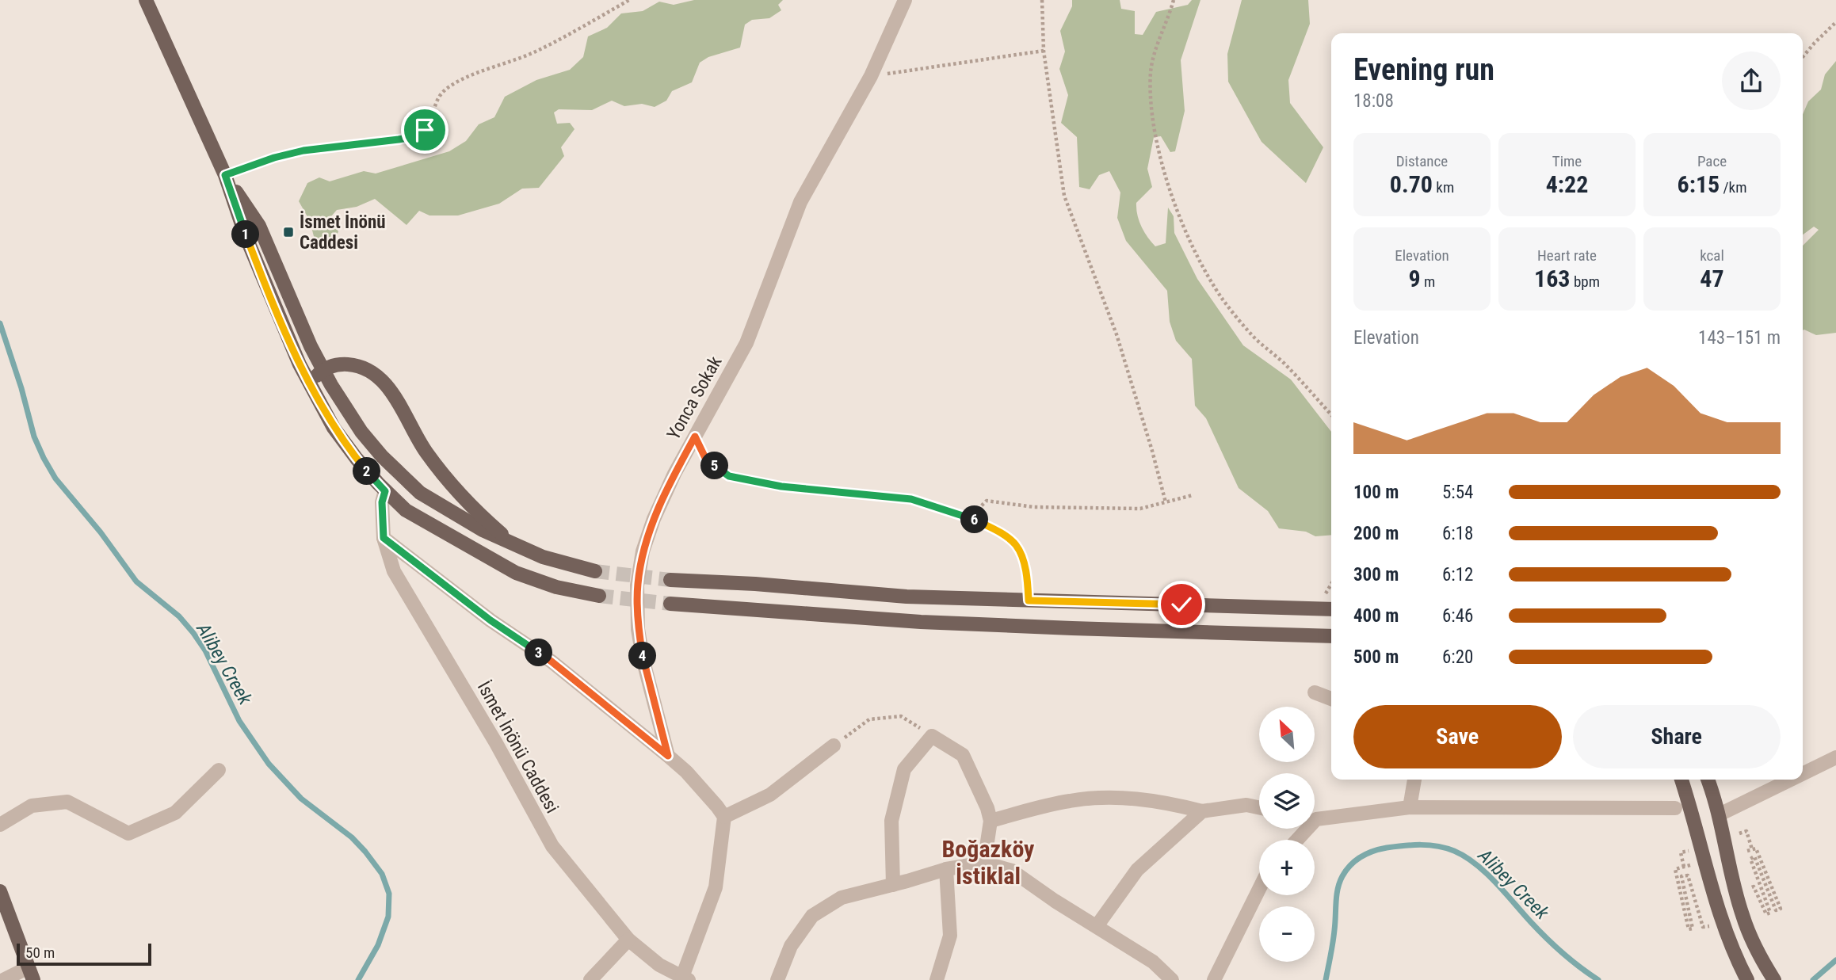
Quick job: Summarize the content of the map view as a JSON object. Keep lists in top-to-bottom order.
{
  "streets": {
    "street": ["Yonca Sokak", "İsmet İnönü Caddesi"]
  },
  "districts": ["Boğazköy İstiklal"],
  "water": ["Alibey Creek"],
  "places": {
    "transit": ["İsmet İnönü Caddesi"]
  },
  "scale_bar": "50 m",
  "north": "top left",
  "page": {
    "heading": ["Evening run", "18:08"],
    "stats": [
      ["Distance", "0.70 km"],
      ["Time", "4:22"],
      ["Pace", "6:15 /km"],
      ["Elevation", "9 m"],
      ["Heart rate", "163 bpm"],
      ["kcal", "47"]
    ],
    "pins": [
      "1",
      "5",
      "2",
      "6",
      "3",
      "4"
    ],
    "chart": ["Elevation", "143–151 m"],
    "list": [
      {
        "name": "100 m",
        "note": "5:54"
      },
      {
        "name": "200 m",
        "note": "6:18"
      },
      {
        "name": "300 m",
        "note": "6:12"
      },
      {
        "name": "400 m",
        "note": "6:46"
      },
      {
        "name": "500 m",
        "note": "6:20"
      }
    ],
    "buttons": ["Save", "Share"],
    "map_buttons": ["+", "−"],
    "scale": "50 m"
  }
}
